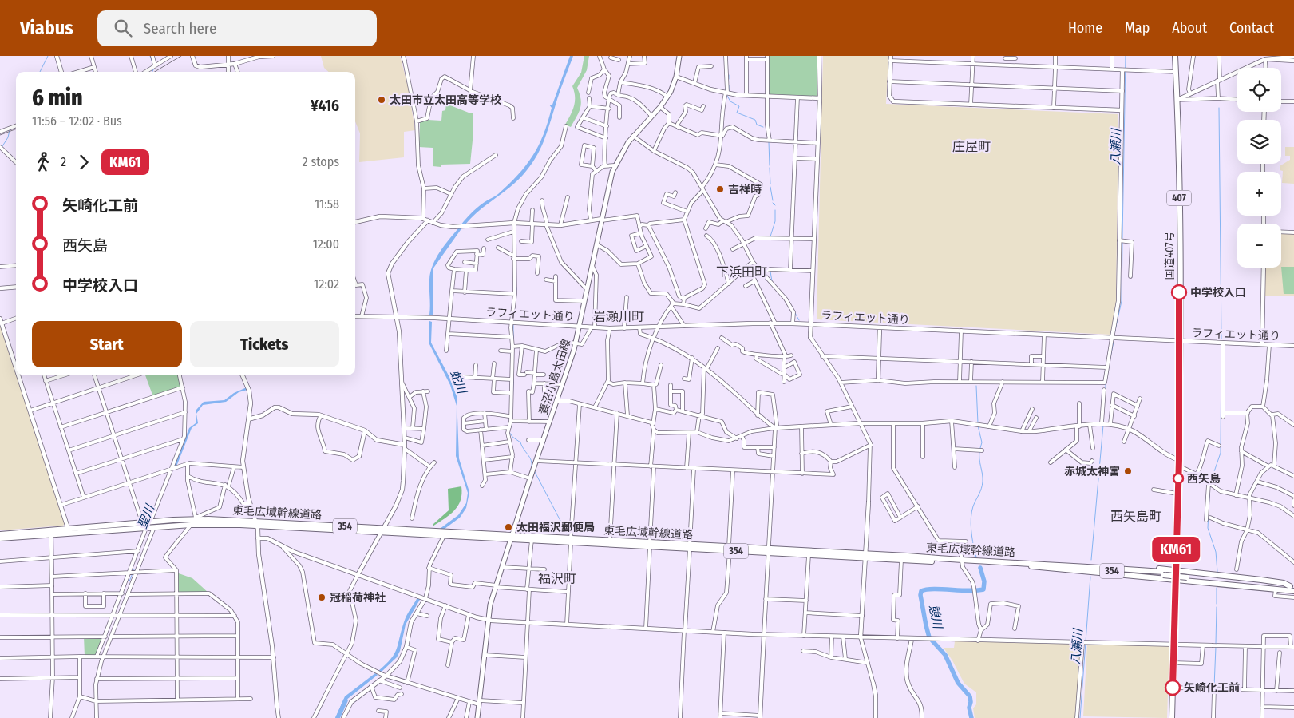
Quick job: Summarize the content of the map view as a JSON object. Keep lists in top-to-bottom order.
{
  "streets": {
    "highway": [
      "407",
      "国道407号",
      "東毛広域幹線道路",
      "354"
    ],
    "main road": ["妻沼小島太田線"],
    "street": ["ラフィエット通り"]
  },
  "crossings": [
    ["国道407号", "ラフィエット通り"],
    ["国道407号", "354"],
    ["ラフィエット通り", "妻沼小島太田線"],
    ["妻沼小島太田線", "東毛広域幹線道路"],
    ["東毛広域幹線道路", "354"]
  ],
  "districts": [
    "庄屋町",
    "下浜田町",
    "岩瀬川町",
    "西矢島町",
    "福沢町"
  ],
  "water": [
    "八瀬川",
    "蛇川",
    "聖川",
    "憩川"
  ],
  "places": [
    "太田市立太田高等学校",
    "吉祥時",
    "中学校入口",
    "赤城太神宮",
    "西矢島",
    "太田福沢郵便局",
    "冠稲荷神社",
    "矢崎化工前"
  ],
  "lines": ["bus line KM61"],
  "page": {
    "header": "Viabus",
    "search": "Search here",
    "nav": [
      "Home",
      "Map",
      "About",
      "Contact"
    ],
    "on_map": "KM61",
    "map_buttons": ["+", "−"],
    "heading": ["6 min", "11:56 – 12:02 · Bus", "¥416"],
    "legs": ["2", "KM61", "2 stops"],
    "list": [
      {
        "name": "矢崎化工前",
        "value": "11:58"
      },
      {
        "name": "西矢島",
        "value": "12:00"
      },
      {
        "name": "中学校入口",
        "value": "12:02"
      }
    ],
    "buttons": ["Start", "Tickets"]
  }
}
